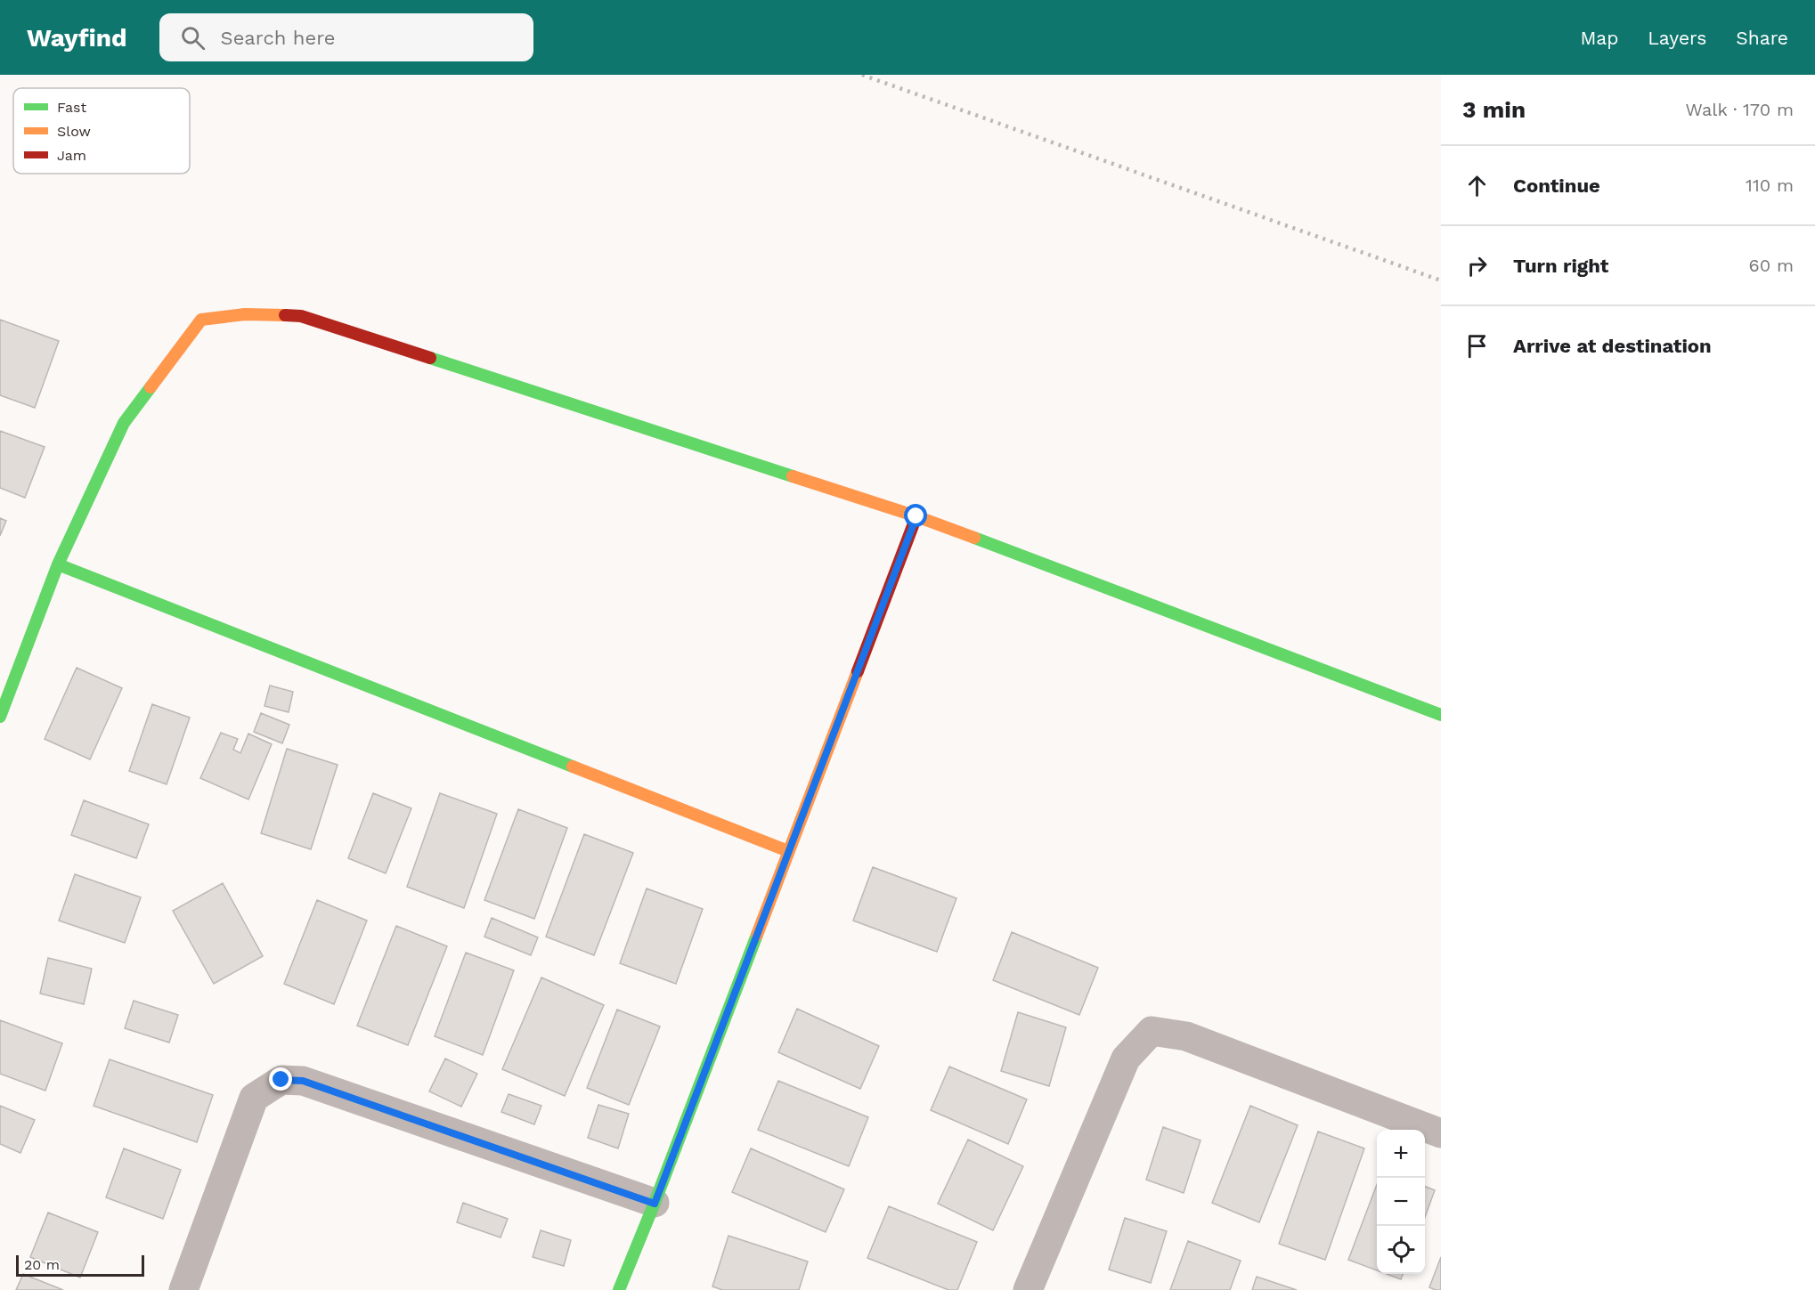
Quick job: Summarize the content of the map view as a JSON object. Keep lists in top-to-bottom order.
{
  "legend": ["Fast", "Slow", "Jam"],
  "scale_bar": "20 m",
  "page": {
    "header": "Wayfind",
    "search": "Search here",
    "nav": ["Map", "Layers", "Share"],
    "heading": ["3 min", "Walk · 170 m"],
    "list": [
      ["Continue", "110 m"],
      ["Turn right", "60 m"],
      "Arrive at destination"
    ],
    "map_buttons": ["+", "−"],
    "scale": "20 m"
  }
}
